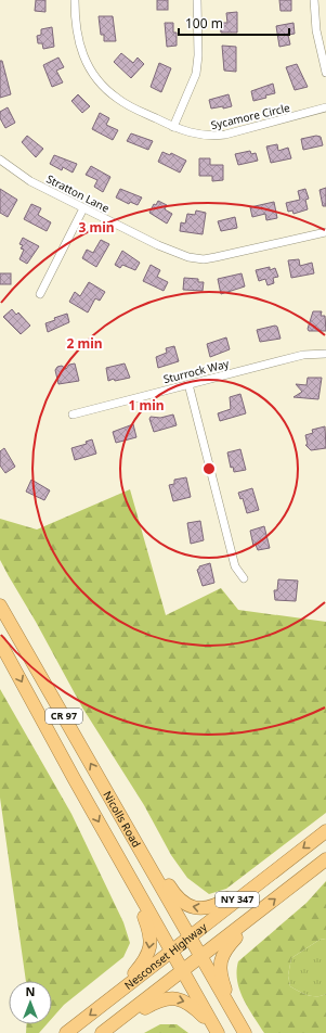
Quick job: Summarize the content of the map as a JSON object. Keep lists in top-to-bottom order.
{
  "streets": {
    "highway": [
      "CR 97",
      "Nicolls Road",
      "NY 347",
      "Nesconset Highway"
    ],
    "street": ["Sycamore Circle", "Stratton Lane", "Sturrock Way"]
  },
  "crossings": [
    ["Nicolls Road", "Nesconset Highway"]
  ],
  "scale_bar": "100 m",
  "north": "top",
  "rings": ["3 min", "2 min", "1 min"]
}
